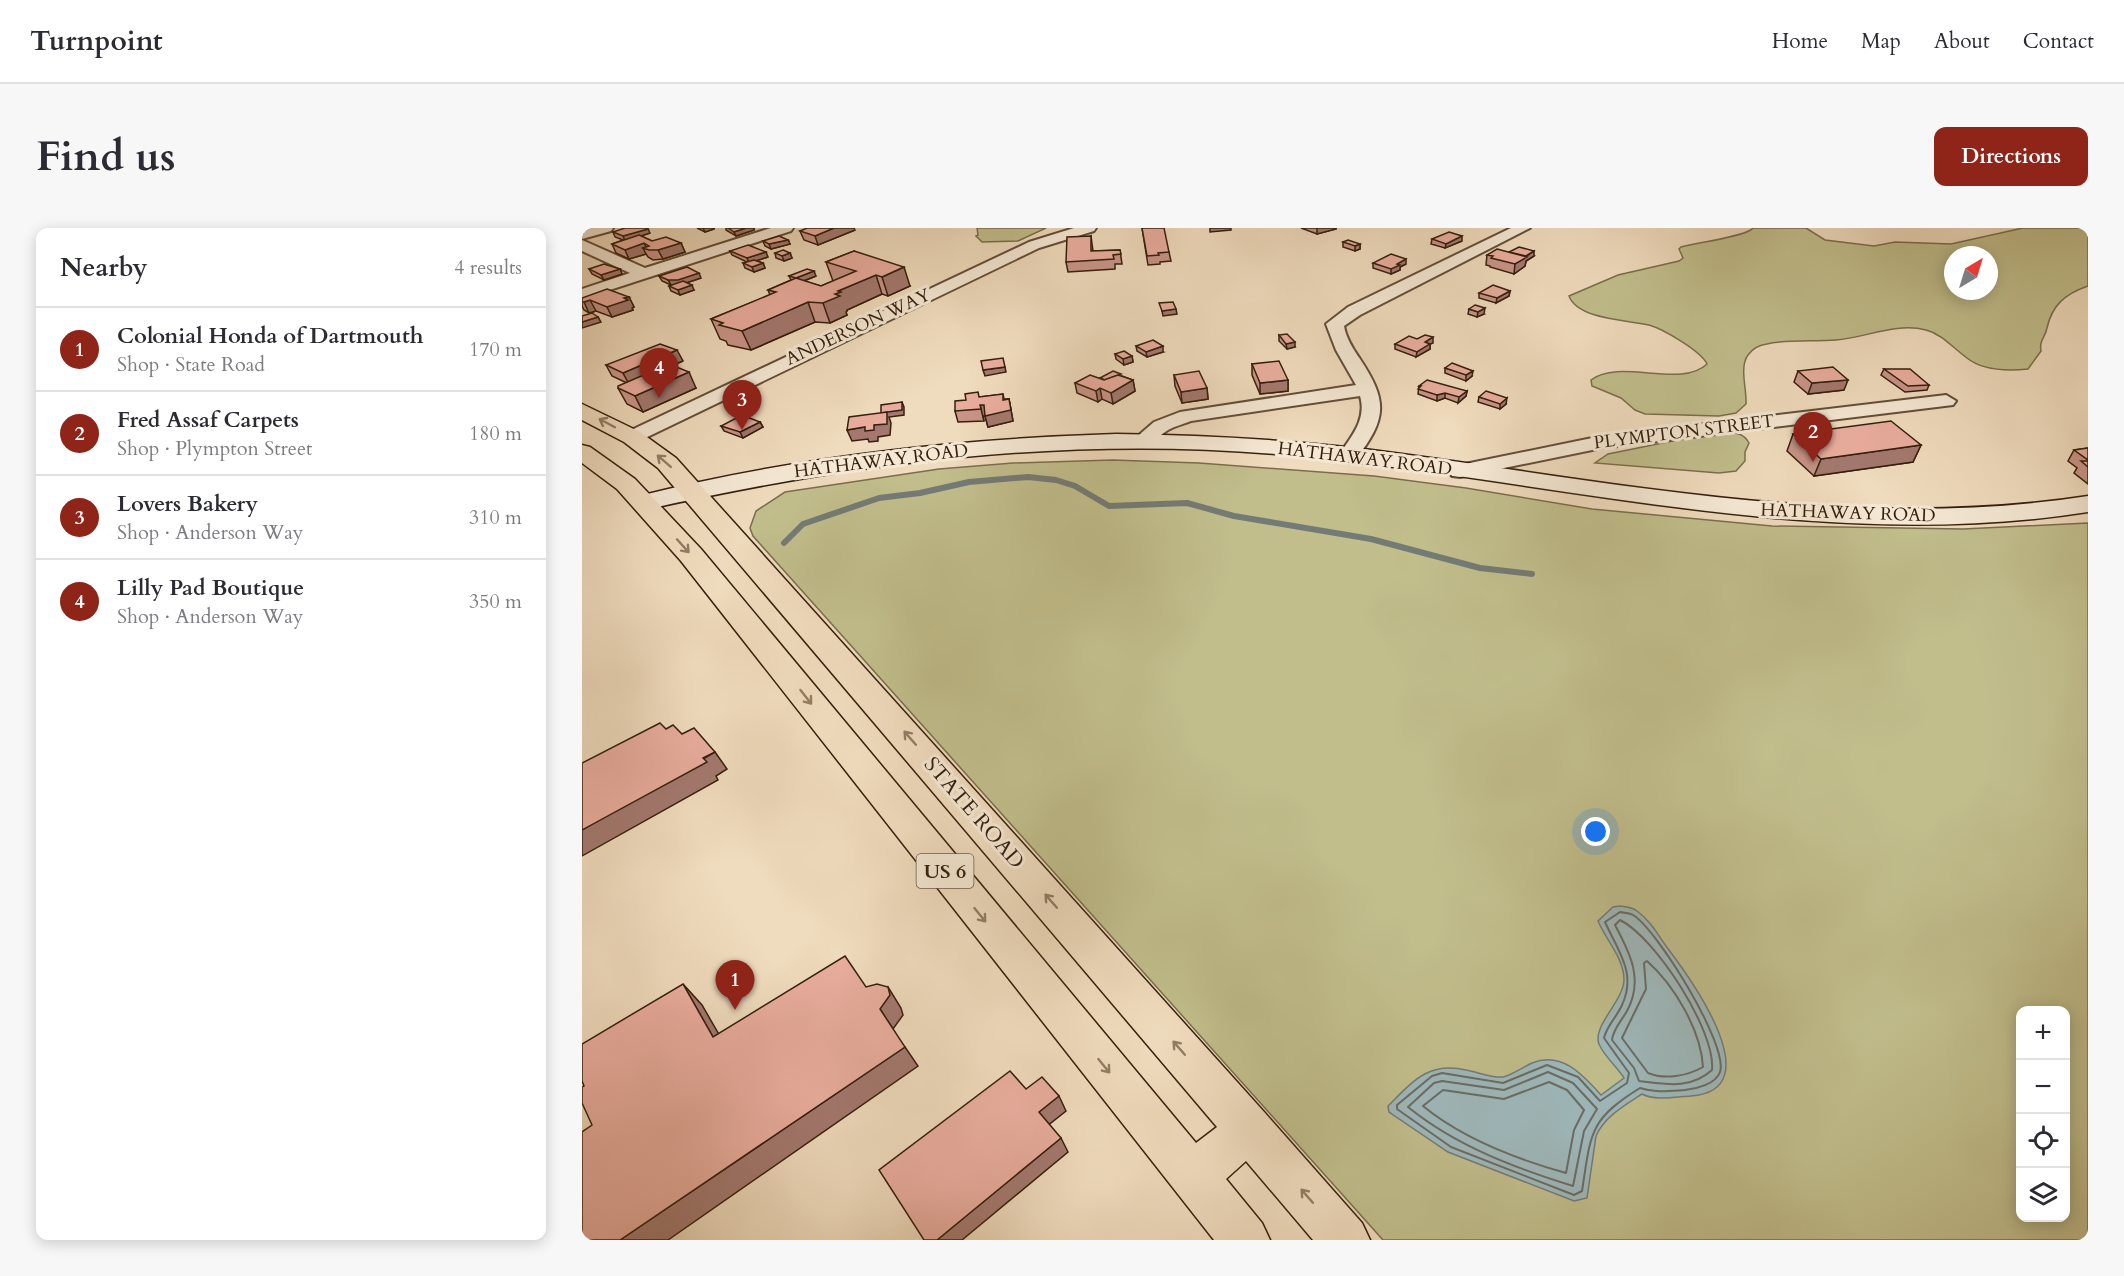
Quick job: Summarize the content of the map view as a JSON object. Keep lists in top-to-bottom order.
{
  "streets": {
    "main road": ["HATHAWAY ROAD", "STATE ROAD", "US 6"],
    "street": ["ANDERSON WAY", "PLYMPTON STREET"]
  },
  "crossings": [
    ["ANDERSON WAY", "STATE ROAD"],
    ["PLYMPTON STREET", "HATHAWAY ROAD"],
    ["HATHAWAY ROAD", "STATE ROAD"],
    ["HATHAWAY ROAD", "US 6"]
  ],
  "north": "top right",
  "page": {
    "header": "Turnpoint",
    "nav": [
      "Home",
      "Map",
      "About",
      "Contact"
    ],
    "buttons": "Directions",
    "title": "Find us",
    "heading": ["Nearby", "4 results"],
    "list": [
      {
        "mark": "1",
        "name": "Colonial Honda of Dartmouth",
        "note": "Shop · State Road",
        "value": "170 m"
      },
      {
        "mark": "2",
        "name": "Fred Assaf Carpets",
        "note": "Shop · Plympton Street",
        "value": "180 m"
      },
      {
        "mark": "3",
        "name": "Lovers Bakery",
        "note": "Shop · Anderson Way",
        "value": "310 m"
      },
      {
        "mark": "4",
        "name": "Lilly Pad Boutique",
        "note": "Shop · Anderson Way",
        "value": "350 m"
      }
    ],
    "pins": [
      "4",
      "3",
      "2",
      "1"
    ],
    "map_buttons": ["+", "−"]
  }
}
